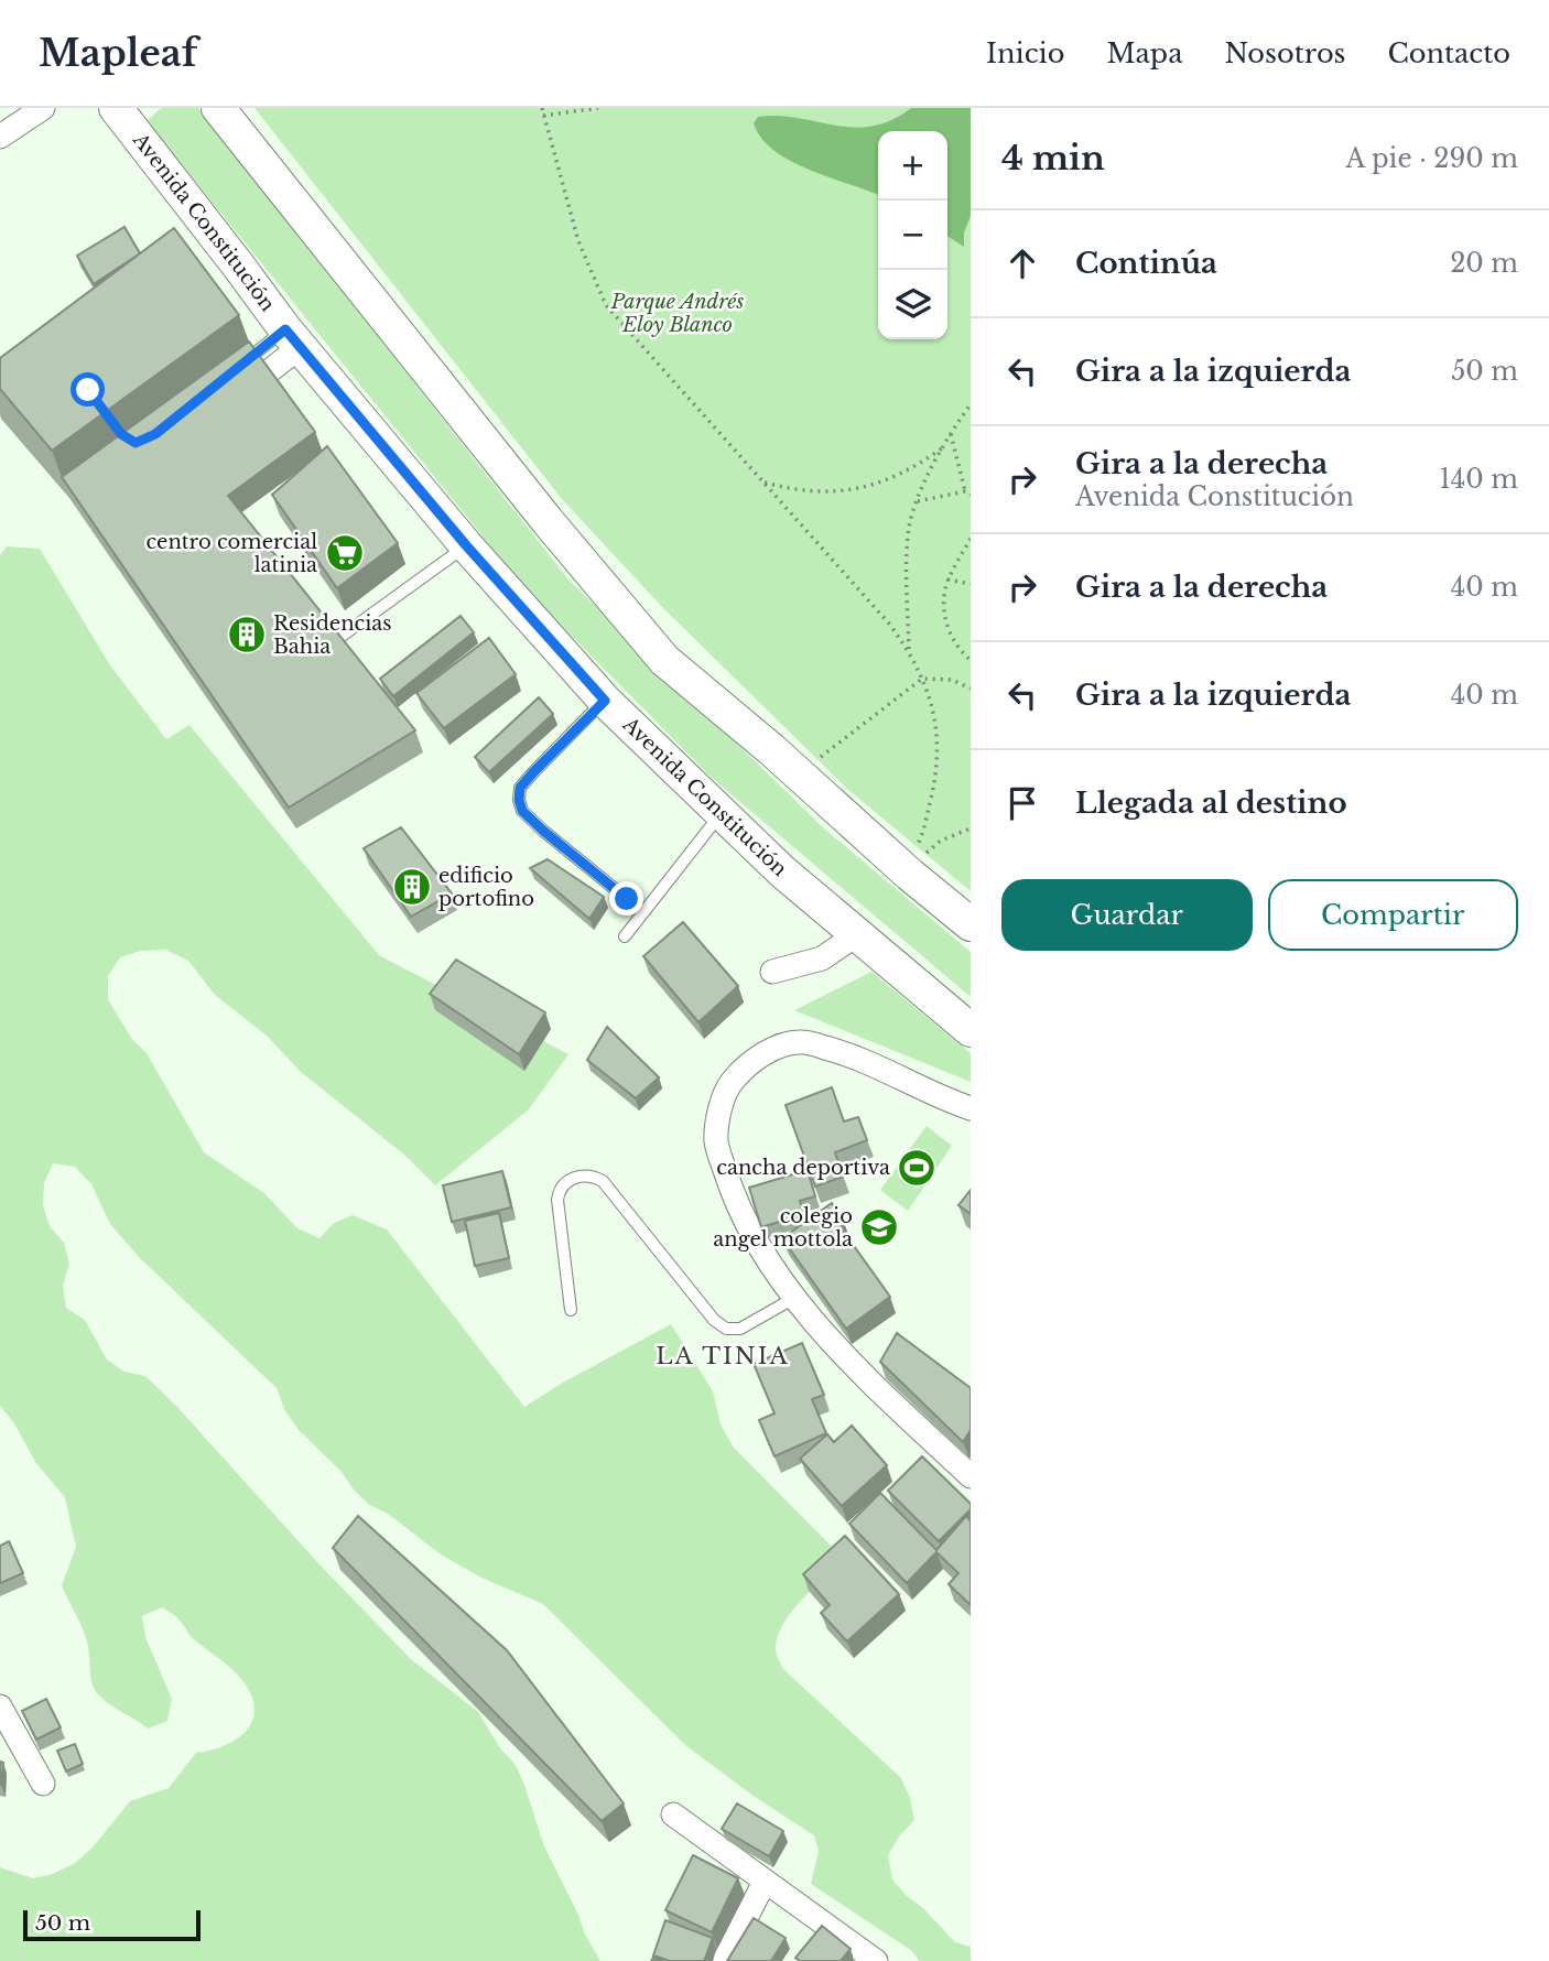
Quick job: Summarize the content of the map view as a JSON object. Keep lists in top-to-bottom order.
{
  "streets": {
    "main road": ["Avenida Constitución"]
  },
  "districts": ["LA TINIA"],
  "parks": ["Parque Andrés Eloy Blanco"],
  "places": {
    "supermarket": ["centro comercial latinia"],
    "building": ["Residencias Bahia", "edificio portofino"],
    "sports": ["cancha deportiva"],
    "school or university": ["colegio angel mottola"]
  },
  "scale_bar": "50 m",
  "page": {
    "header": "Mapleaf",
    "nav": [
      "Inicio",
      "Mapa",
      "Nosotros",
      "Contacto"
    ],
    "heading": ["4 min", "A pie · 290 m"],
    "map_buttons": ["+", "−"],
    "list": [
      ["Continúa", "20 m"],
      ["Gira a la izquierda", "50 m"],
      ["Gira a la derecha", "Avenida Constitución", "140 m"],
      ["Gira a la derecha", "40 m"],
      ["Gira a la izquierda", "40 m"],
      "Llegada al destino"
    ],
    "buttons": ["Guardar", "Compartir"],
    "scale": "50 m"
  }
}
